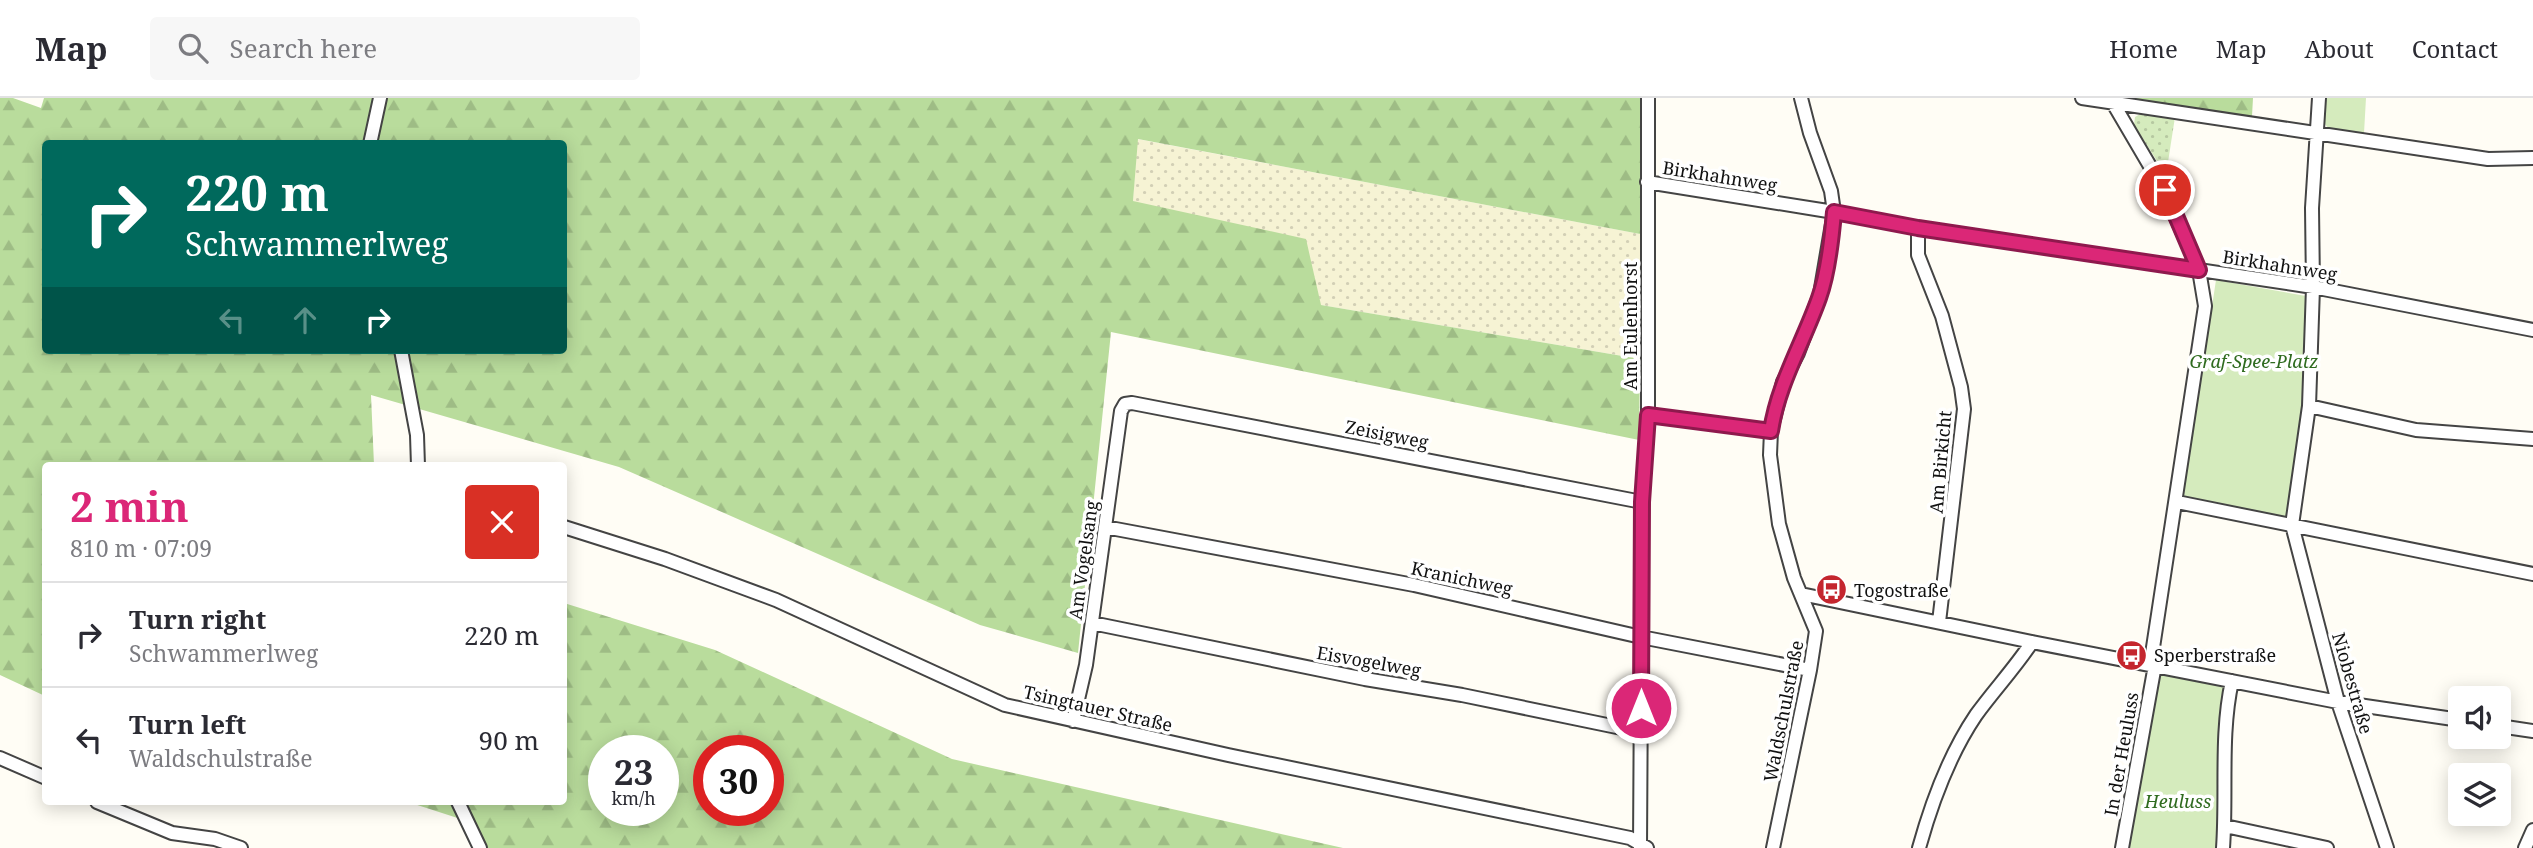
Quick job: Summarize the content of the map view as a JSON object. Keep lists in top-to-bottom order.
{
  "streets": {
    "street": [
      "Birkhahnweg",
      "Am Eulenhorst",
      "Zeisigweg",
      "Am Birkicht",
      "Am Vogelsang",
      "Kranichweg",
      "Eisvogelweg",
      "Niobestraße",
      "Tsingtauer Straße",
      "Waldschulstraße",
      "In der Heuluss"
    ]
  },
  "crossings": [
    ["Birkhahnweg", "Am Eulenhorst"],
    ["Birkhahnweg", "Am Birkicht"],
    ["Birkhahnweg", "Waldschulstraße"],
    ["Am Eulenhorst", "Zeisigweg"],
    ["Am Eulenhorst", "Kranichweg"],
    ["Am Eulenhorst", "Eisvogelweg"],
    ["Am Eulenhorst", "Tsingtauer Straße"],
    ["Zeisigweg", "Am Vogelsang"],
    ["Am Vogelsang", "Kranichweg"],
    ["Am Vogelsang", "Eisvogelweg"],
    ["Am Vogelsang", "Tsingtauer Straße"],
    ["Kranichweg", "Waldschulstraße"]
  ],
  "parks": ["Graf-Spee-Platz", "Heuluss"],
  "places": {
    "bus stop": ["Togostraße", "Sperberstraße"]
  },
  "page": {
    "header": "Map",
    "search": "Search here",
    "nav": [
      "Home",
      "Map",
      "About",
      "Contact"
    ],
    "turn": ["220 m", "Schwammerlweg"],
    "heading": ["2 min", "810 m · 07:09"],
    "list": [
      {
        "name": "Turn right",
        "note": "Schwammerlweg",
        "value": "220 m"
      },
      {
        "name": "Turn left",
        "note": "Waldschulstraße",
        "value": "90 m"
      }
    ],
    "speed": "23 km/h",
    "limit": "30"
  }
}
